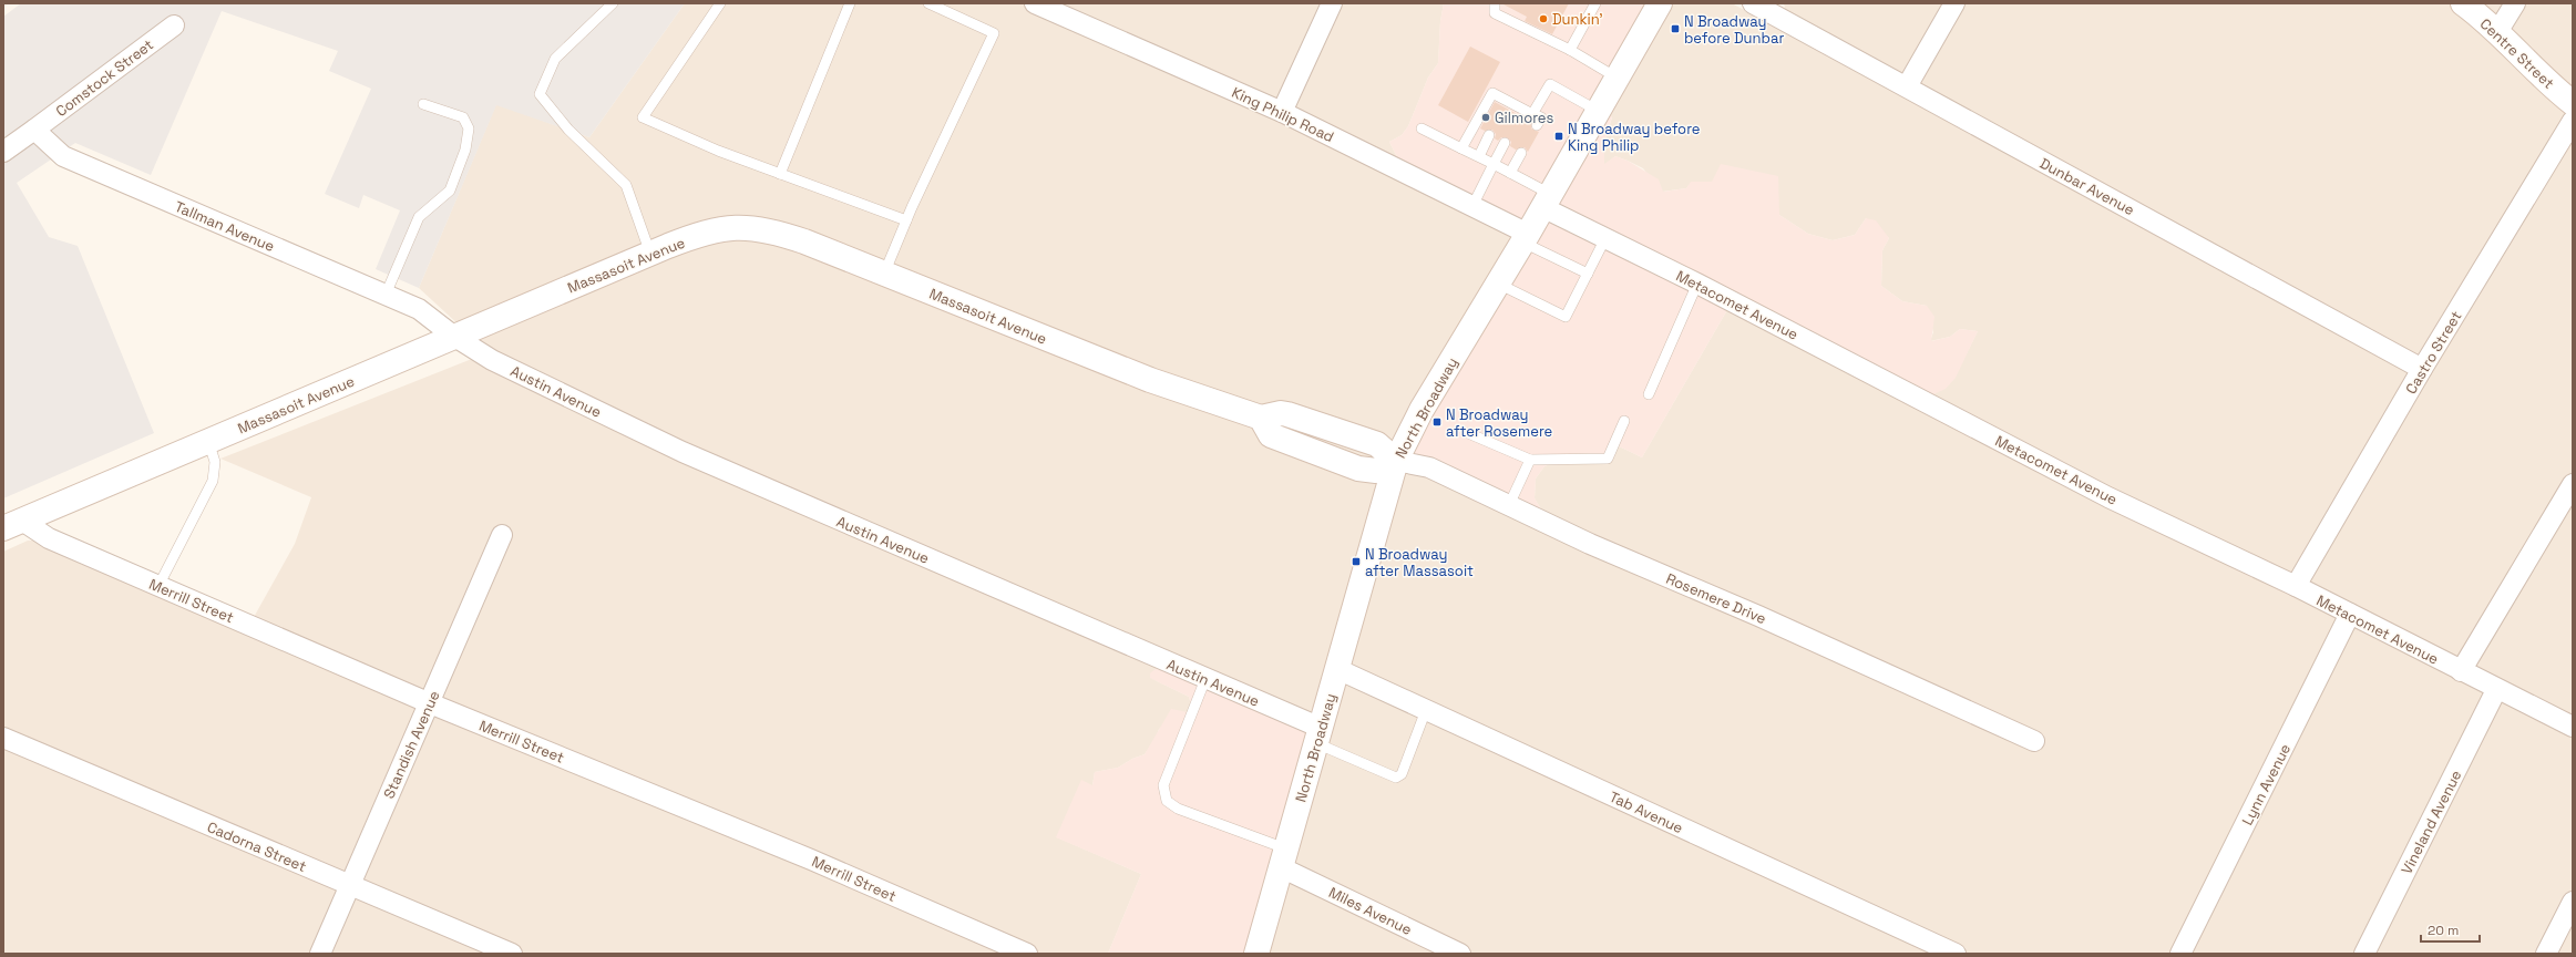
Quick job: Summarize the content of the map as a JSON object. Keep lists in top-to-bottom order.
{
  "streets": {
    "main road": ["Centre Street", "Massasoit Avenue", "North Broadway"],
    "street": [
      "Comstock Street",
      "King Philip Road",
      "Dunbar Avenue",
      "Tallman Avenue",
      "Metacomet Avenue",
      "Castro Street",
      "Austin Avenue",
      "Rosemere Drive",
      "Merrill Street",
      "Standish Avenue",
      "Lynn Avenue",
      "Tab Avenue",
      "Vineland Avenue",
      "Cadorna Street",
      "Miles Avenue"
    ]
  },
  "crossings": [
    ["Comstock Street", "Tallman Avenue"],
    ["King Philip Road", "North Broadway"],
    ["Dunbar Avenue", "Castro Street"],
    ["Tallman Avenue", "Massasoit Avenue"],
    ["Tallman Avenue", "Austin Avenue"],
    ["Massasoit Avenue", "Austin Avenue"],
    ["Massasoit Avenue", "North Broadway"],
    ["Massasoit Avenue", "Rosemere Drive"],
    ["Massasoit Avenue", "Merrill Street"],
    ["Metacomet Avenue", "Castro Street"],
    ["Metacomet Avenue", "North Broadway"],
    ["Metacomet Avenue", "Lynn Avenue"],
    ["Metacomet Avenue", "Vineland Avenue"],
    ["Austin Avenue", "North Broadway"],
    ["North Broadway", "Rosemere Drive"],
    ["North Broadway", "Tab Avenue"],
    ["North Broadway", "Miles Avenue"],
    ["Merrill Street", "Standish Avenue"],
    ["Standish Avenue", "Cadorna Street"]
  ],
  "places": {
    "other": ["Dunkin'", "Gilmores"],
    "transit": [
      "N Broadway before Dunbar",
      "N Broadway before King Philip",
      "N Broadway after Rosemere",
      "N Broadway after Massasoit"
    ]
  },
  "scale_bar": "20 m"
}
